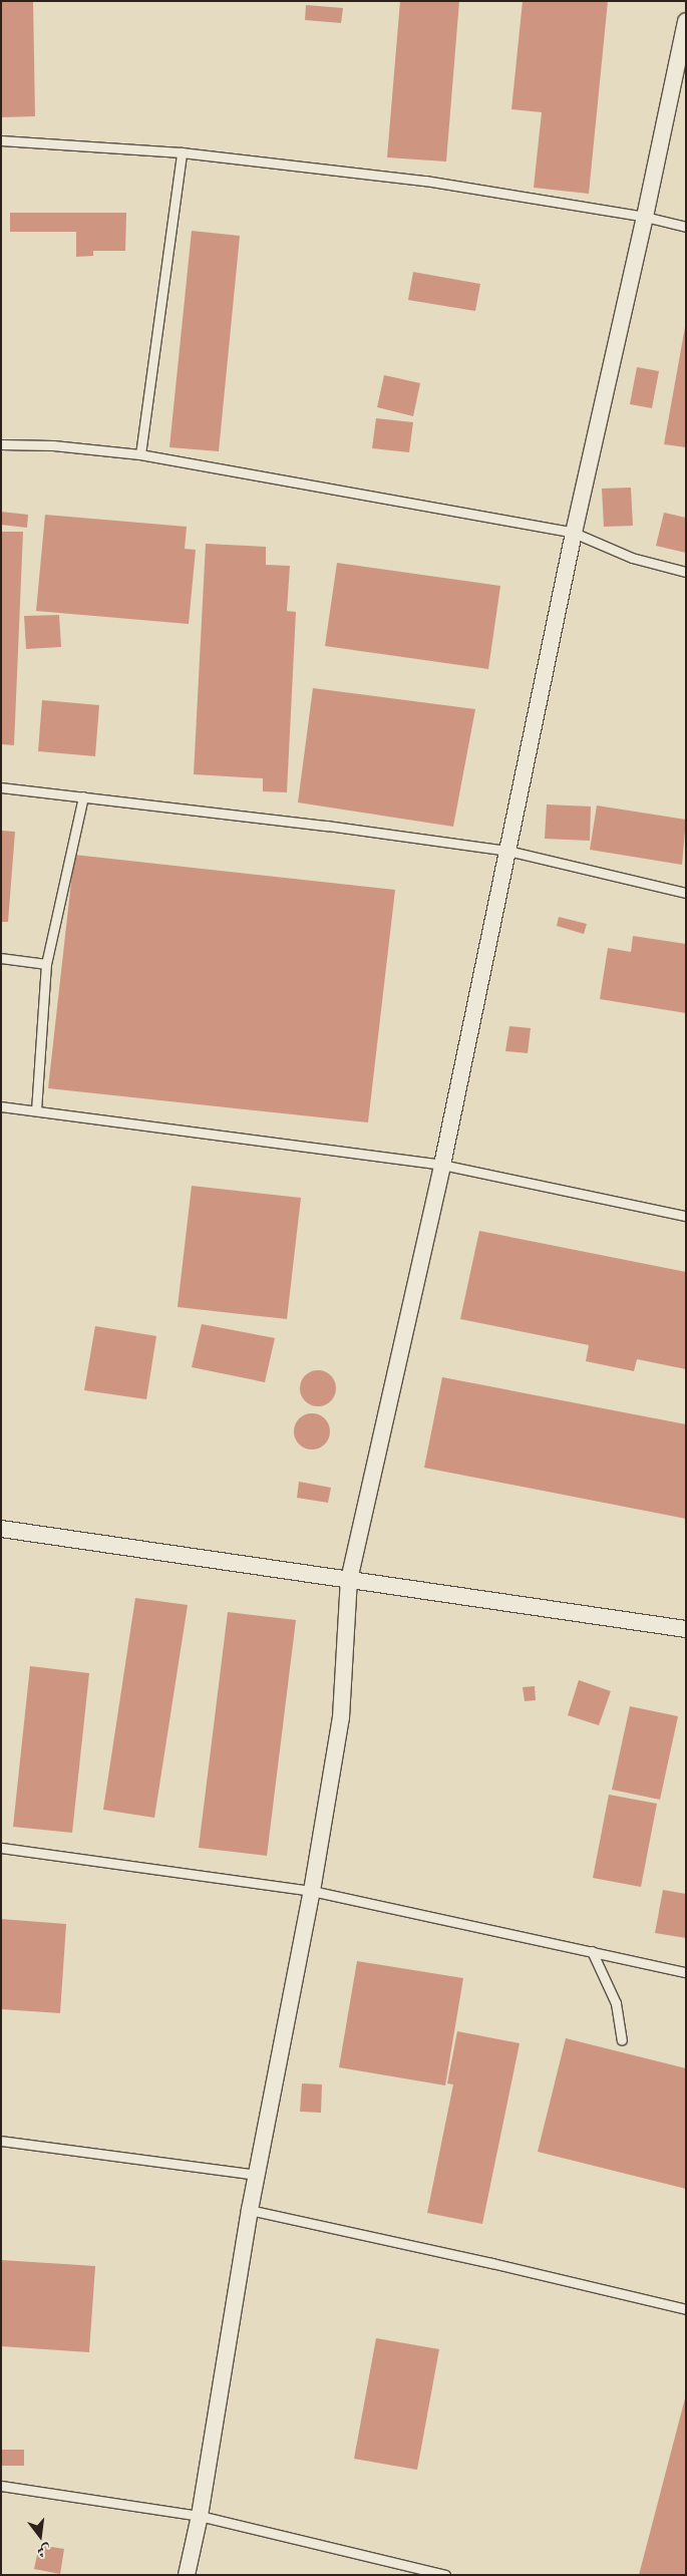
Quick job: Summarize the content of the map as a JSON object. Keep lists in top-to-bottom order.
{
  "north": "bottom"
}
